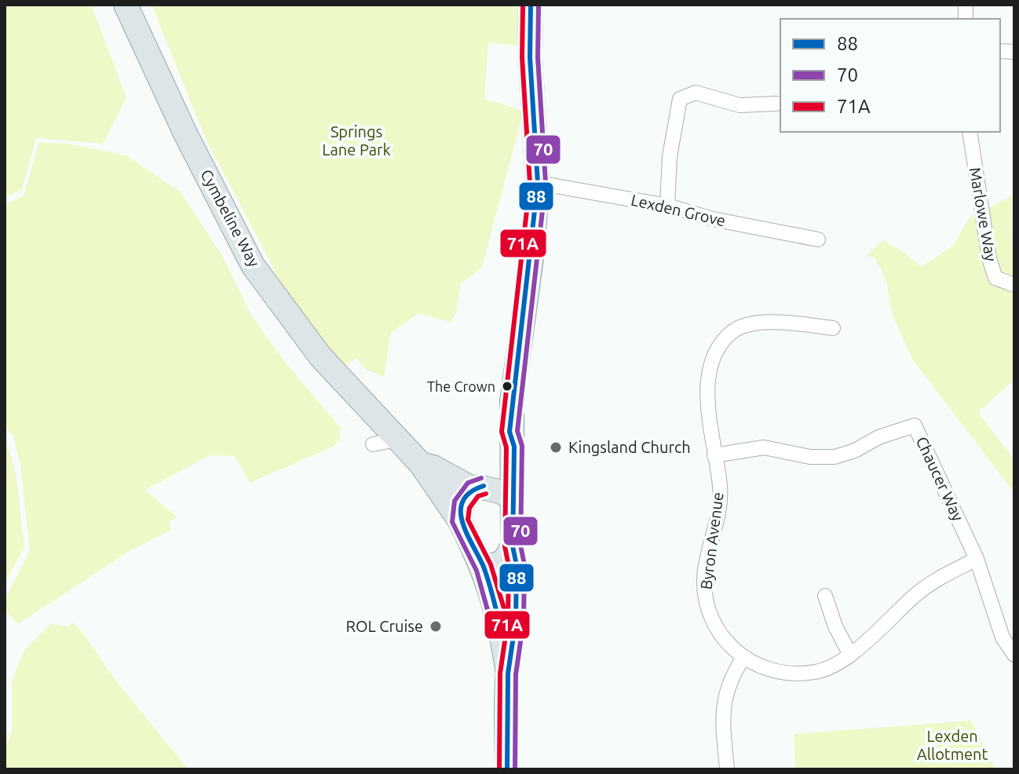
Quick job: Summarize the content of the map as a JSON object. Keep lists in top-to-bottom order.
{
  "streets": {
    "main road": ["Cymbeline Way"],
    "street": [
      "Lexden Grove",
      "Marlowe Way",
      "Chaucer Way",
      "Byron Avenue"
    ]
  },
  "crossings": [
    ["Chaucer Way", "Byron Avenue"]
  ],
  "parks": ["Springs Lane Park", "Lexden Allotment"],
  "places": ["The Crown", "Kingsland Church", "ROL Cruise"],
  "lines": ["transit line 88", "transit line 70", "transit line 71A"],
  "legend": ["88", "70", "71A"]
}
